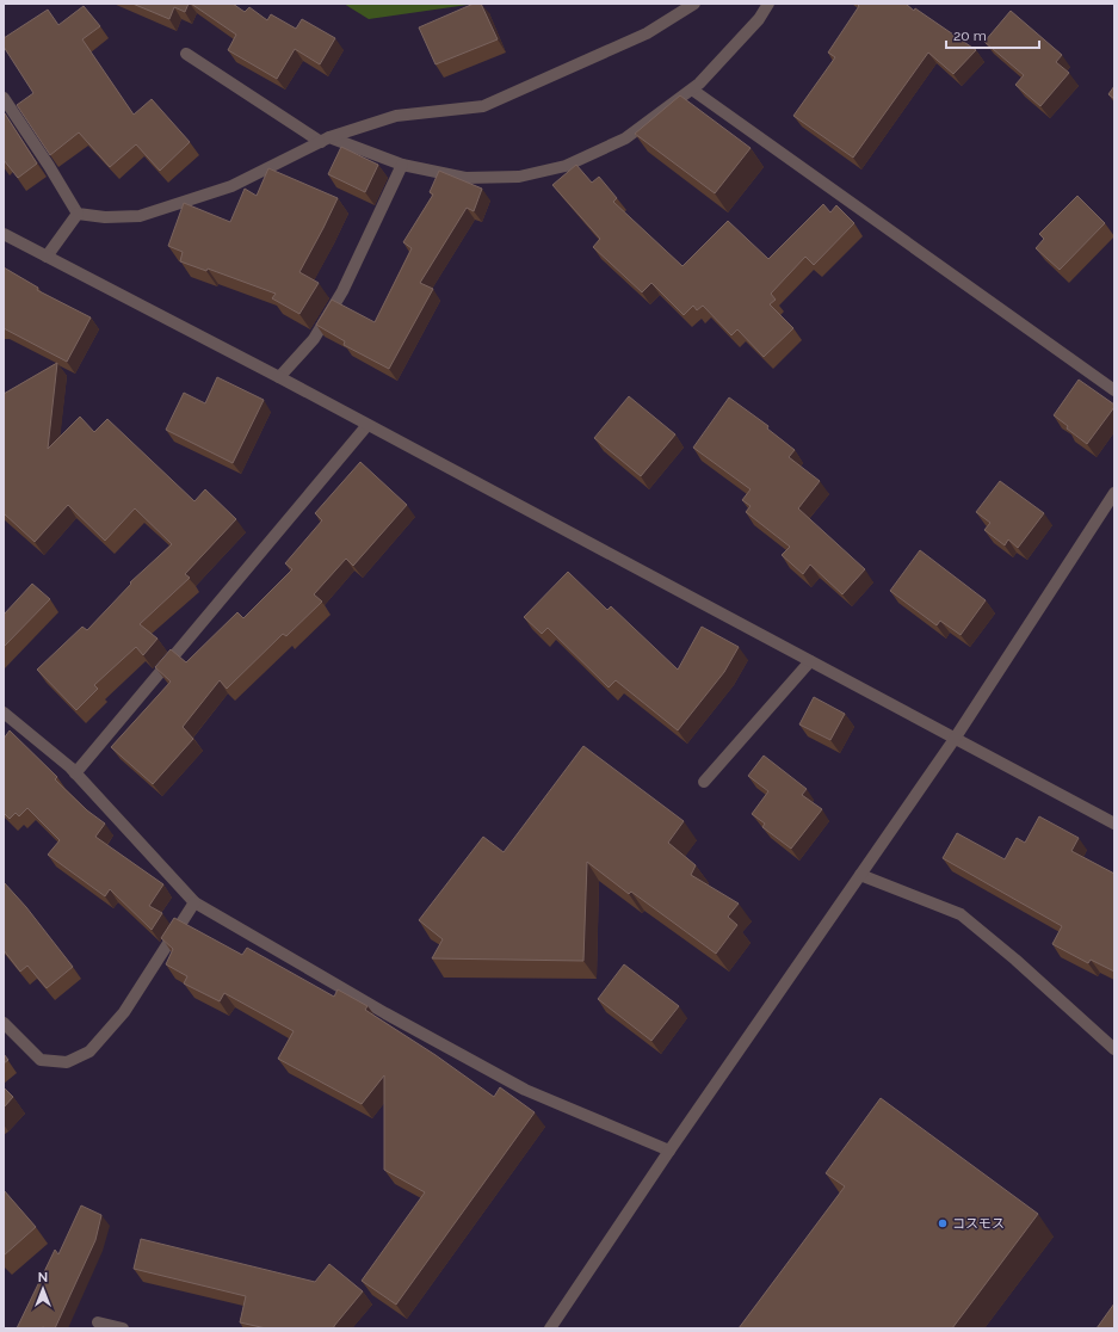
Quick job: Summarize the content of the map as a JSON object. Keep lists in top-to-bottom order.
{
  "places": ["コスモス"],
  "scale_bar": "20 m",
  "north": "top"
}
